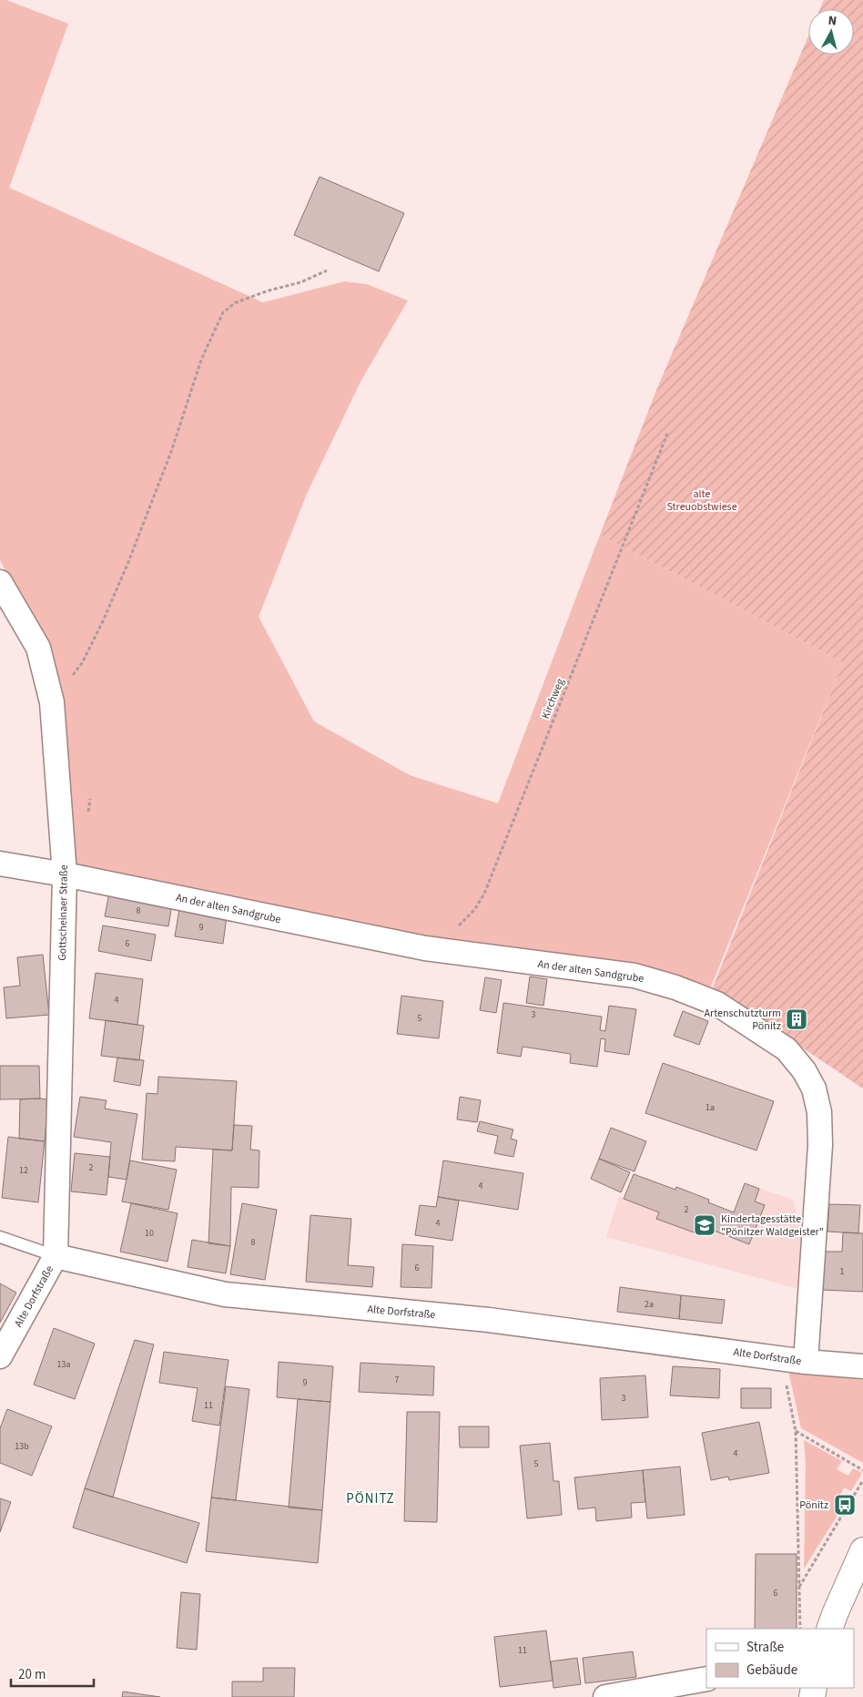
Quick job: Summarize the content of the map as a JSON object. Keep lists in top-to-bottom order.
{
  "streets": {
    "street": ["An der alten Sandgrube", "Gottscheinaer Straße", "Alte Dorfstraße"],
    "path": ["Kirchweg"]
  },
  "crossings": [
    ["Kirchweg", "An der alten Sandgrube"],
    ["An der alten Sandgrube", "Gottscheinaer Straße"],
    ["An der alten Sandgrube", "Alte Dorfstraße"],
    ["Gottscheinaer Straße", "Alte Dorfstraße"]
  ],
  "districts": ["PÖNITZ"],
  "parks": ["alte Streuobstwiese"],
  "places": {
    "building": ["Artenschutzturm Pönitz"],
    "school or university": ["Kindertagesstätte \"Pönitzer Waldgeister\""],
    "bus stop": ["Pönitz"]
  },
  "house_numbers": [
    "8",
    "9",
    "6",
    "4",
    "3",
    "5",
    "1a",
    "2",
    "12",
    "4",
    "2",
    "4",
    "10",
    "8",
    "6",
    "1",
    "2a",
    "13a",
    "7",
    "9",
    "3",
    "11",
    "13b",
    "4",
    "5",
    "6",
    "11"
  ],
  "legend": ["Straße", "Gebäude"],
  "scale_bar": "20 m",
  "north": "top"
}
